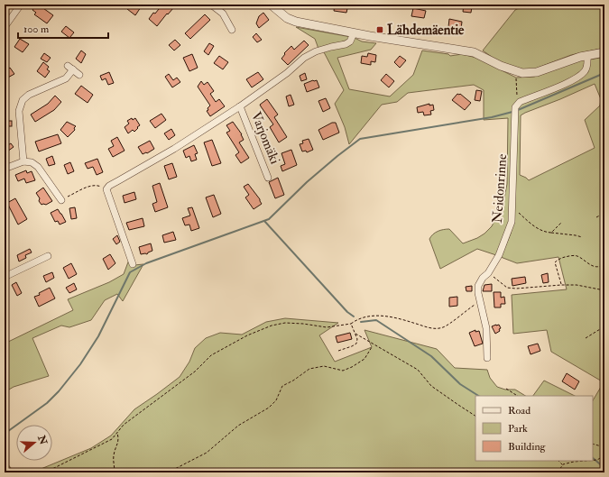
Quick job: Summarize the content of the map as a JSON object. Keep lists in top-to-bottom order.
{
  "streets": {
    "street": ["Varjomäki", "Neidonrinne"]
  },
  "places": {
    "transit": ["Lähdemäentie"]
  },
  "legend": ["Road", "Park", "Building"],
  "scale_bar": "100 m",
  "north": "right"
}
